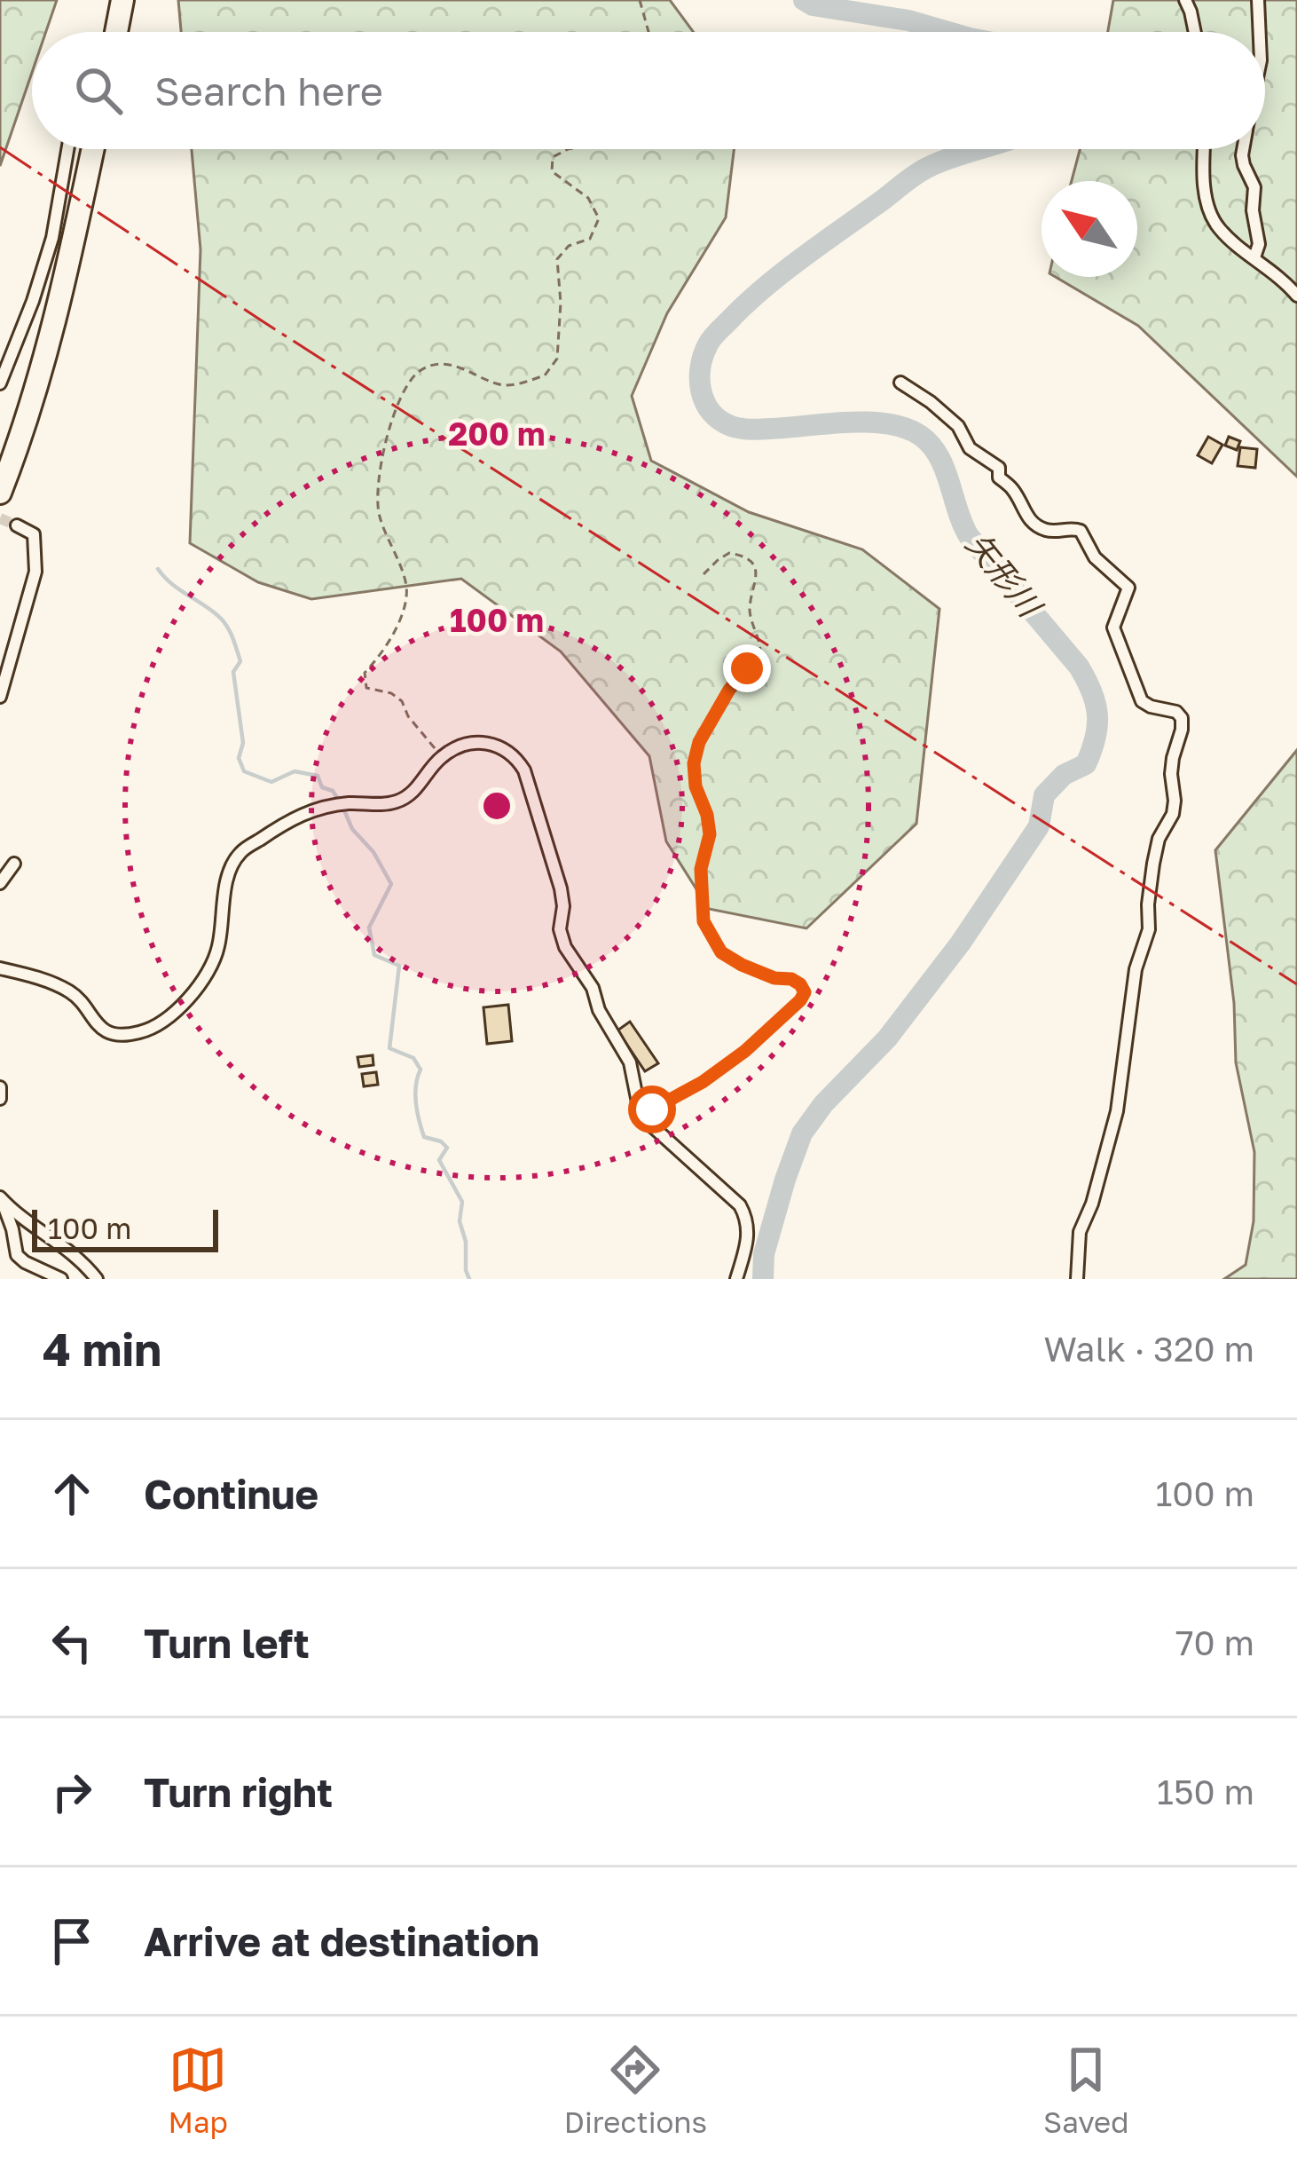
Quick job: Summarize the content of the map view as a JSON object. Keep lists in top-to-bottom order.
{
  "water": ["矢形川"],
  "scale_bar": "100 m",
  "north": "top left",
  "page": {
    "search": "Search here",
    "scale": "100 m",
    "heading": ["4 min", "Walk · 320 m"],
    "list": [
      ["Continue", "100 m"],
      ["Turn left", "70 m"],
      ["Turn right", "150 m"],
      "Arrive at destination"
    ],
    "nav": ["Map", "Directions", "Saved"]
  },
  "rings": ["200 m", "100 m"]
}
